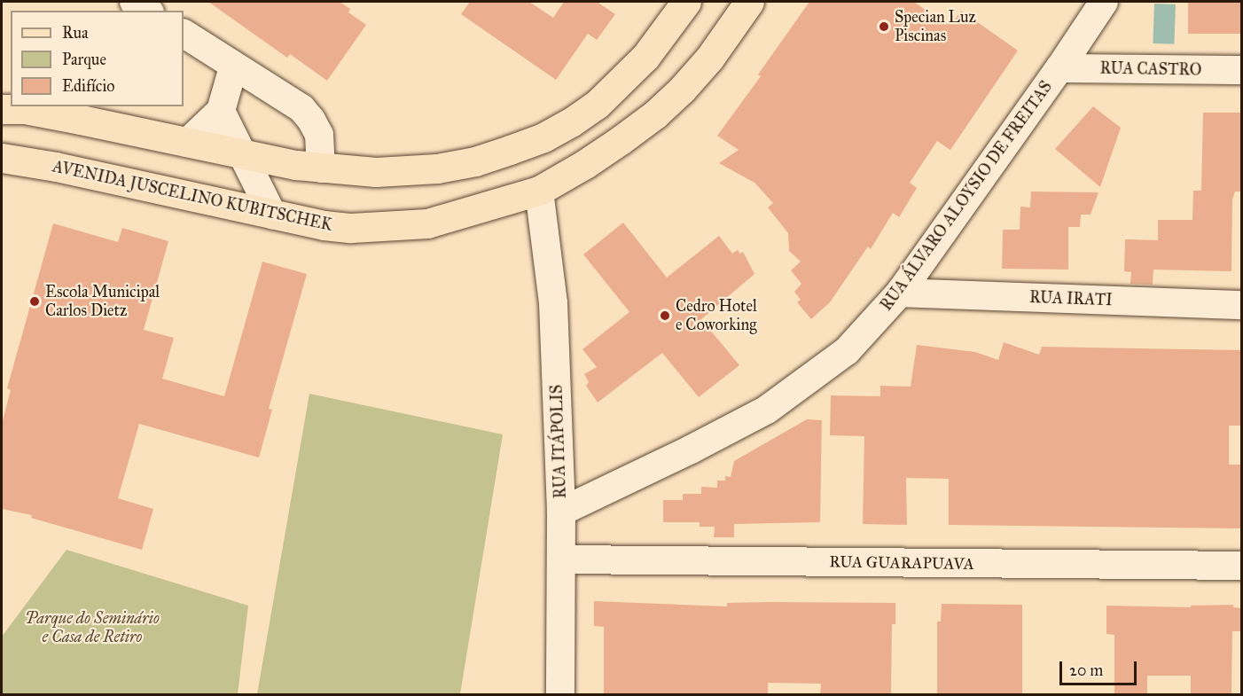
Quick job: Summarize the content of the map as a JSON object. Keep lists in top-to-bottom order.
{
  "streets": {
    "main road": ["AVENIDA JUSCELINO KUBITSCHEK"],
    "street": [
      "RUA CASTRO",
      "RUA ÁLVARO ALOYSIO DE FREITAS",
      "RUA IRATI",
      "RUA ITÁPOLIS",
      "RUA GUARAPUAVA"
    ]
  },
  "crossings": [
    ["RUA CASTRO", "RUA ÁLVARO ALOYSIO DE FREITAS"],
    ["AVENIDA JUSCELINO KUBITSCHEK", "RUA ITÁPOLIS"],
    ["RUA ÁLVARO ALOYSIO DE FREITAS", "RUA IRATI"],
    ["RUA ÁLVARO ALOYSIO DE FREITAS", "RUA ITÁPOLIS"],
    ["RUA ITÁPOLIS", "RUA GUARAPUAVA"]
  ],
  "parks": ["Parque do Seminário e Casa de Retiro"],
  "places": ["Specian Luz Piscinas", "Escola Municipal Carlos Dietz", "Cedro Hotel e Coworking"],
  "legend": ["Rua", "Parque", "Edifício"],
  "scale_bar": "20 m"
}
